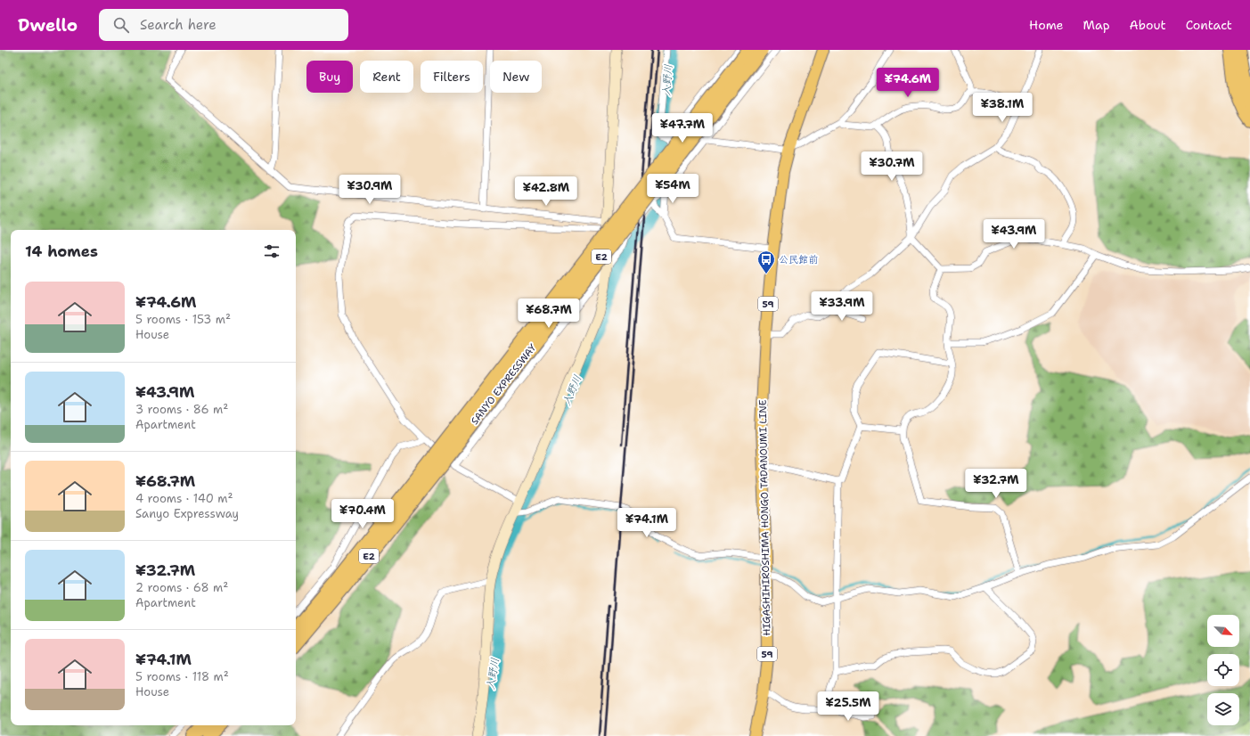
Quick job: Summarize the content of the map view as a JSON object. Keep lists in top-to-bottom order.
{
  "streets": {
    "highway": ["E2", "SANYO EXPRESSWAY"],
    "main road": ["59", "HIGASHIHIROSHIMA HONGO TADANOUMI LINE"]
  },
  "water": ["入野川"],
  "places": {
    "bus stop": ["公民館前"]
  },
  "north": "bottom right",
  "page": {
    "header": "Dwello",
    "search": "Search here",
    "nav": [
      "Home",
      "Map",
      "About",
      "Contact"
    ],
    "chip": [
      "Buy",
      "Rent",
      "Filters",
      "New"
    ],
    "price": [
      "¥74.6M",
      "¥38.1M",
      "¥47.7M",
      "¥30.7M",
      "¥54M",
      "¥30.9M",
      "¥42.8M",
      "¥43.9M",
      "¥33.9M",
      "¥68.7M",
      "¥32.7M",
      "¥70.4M",
      "¥74.1M",
      "¥25.5M"
    ],
    "heading": "14 homes",
    "list": [
      {
        "name": "¥74.6M",
        "note": "5 rooms · 153 m² · House"
      },
      {
        "name": "¥43.9M",
        "note": "3 rooms · 86 m² · Apartment"
      },
      {
        "name": "¥68.7M",
        "note": "4 rooms · 140 m² · Sanyo Expressway"
      },
      {
        "name": "¥32.7M",
        "note": "2 rooms · 68 m² · Apartment"
      },
      {
        "name": "¥74.1M",
        "note": "5 rooms · 118 m² · House"
      }
    ]
  }
}
